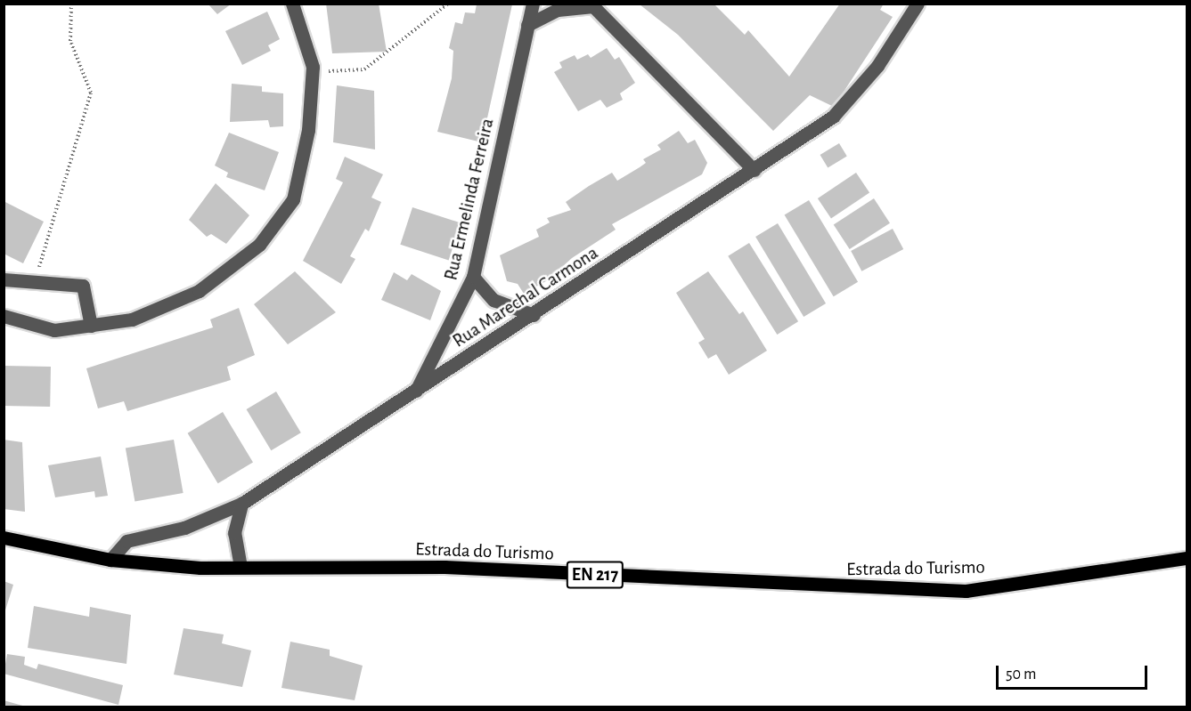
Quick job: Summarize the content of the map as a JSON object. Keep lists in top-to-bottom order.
{
  "streets": {
    "main road": ["Estrada do Turismo", "EN 217"],
    "street": ["Rua Ermelinda Ferreira", "Rua Marechal Carmona"]
  },
  "crossings": [
    ["Rua Ermelinda Ferreira", "Rua Marechal Carmona"],
    ["Rua Marechal Carmona", "Estrada do Turismo"]
  ],
  "scale_bar": "50 m"
}
